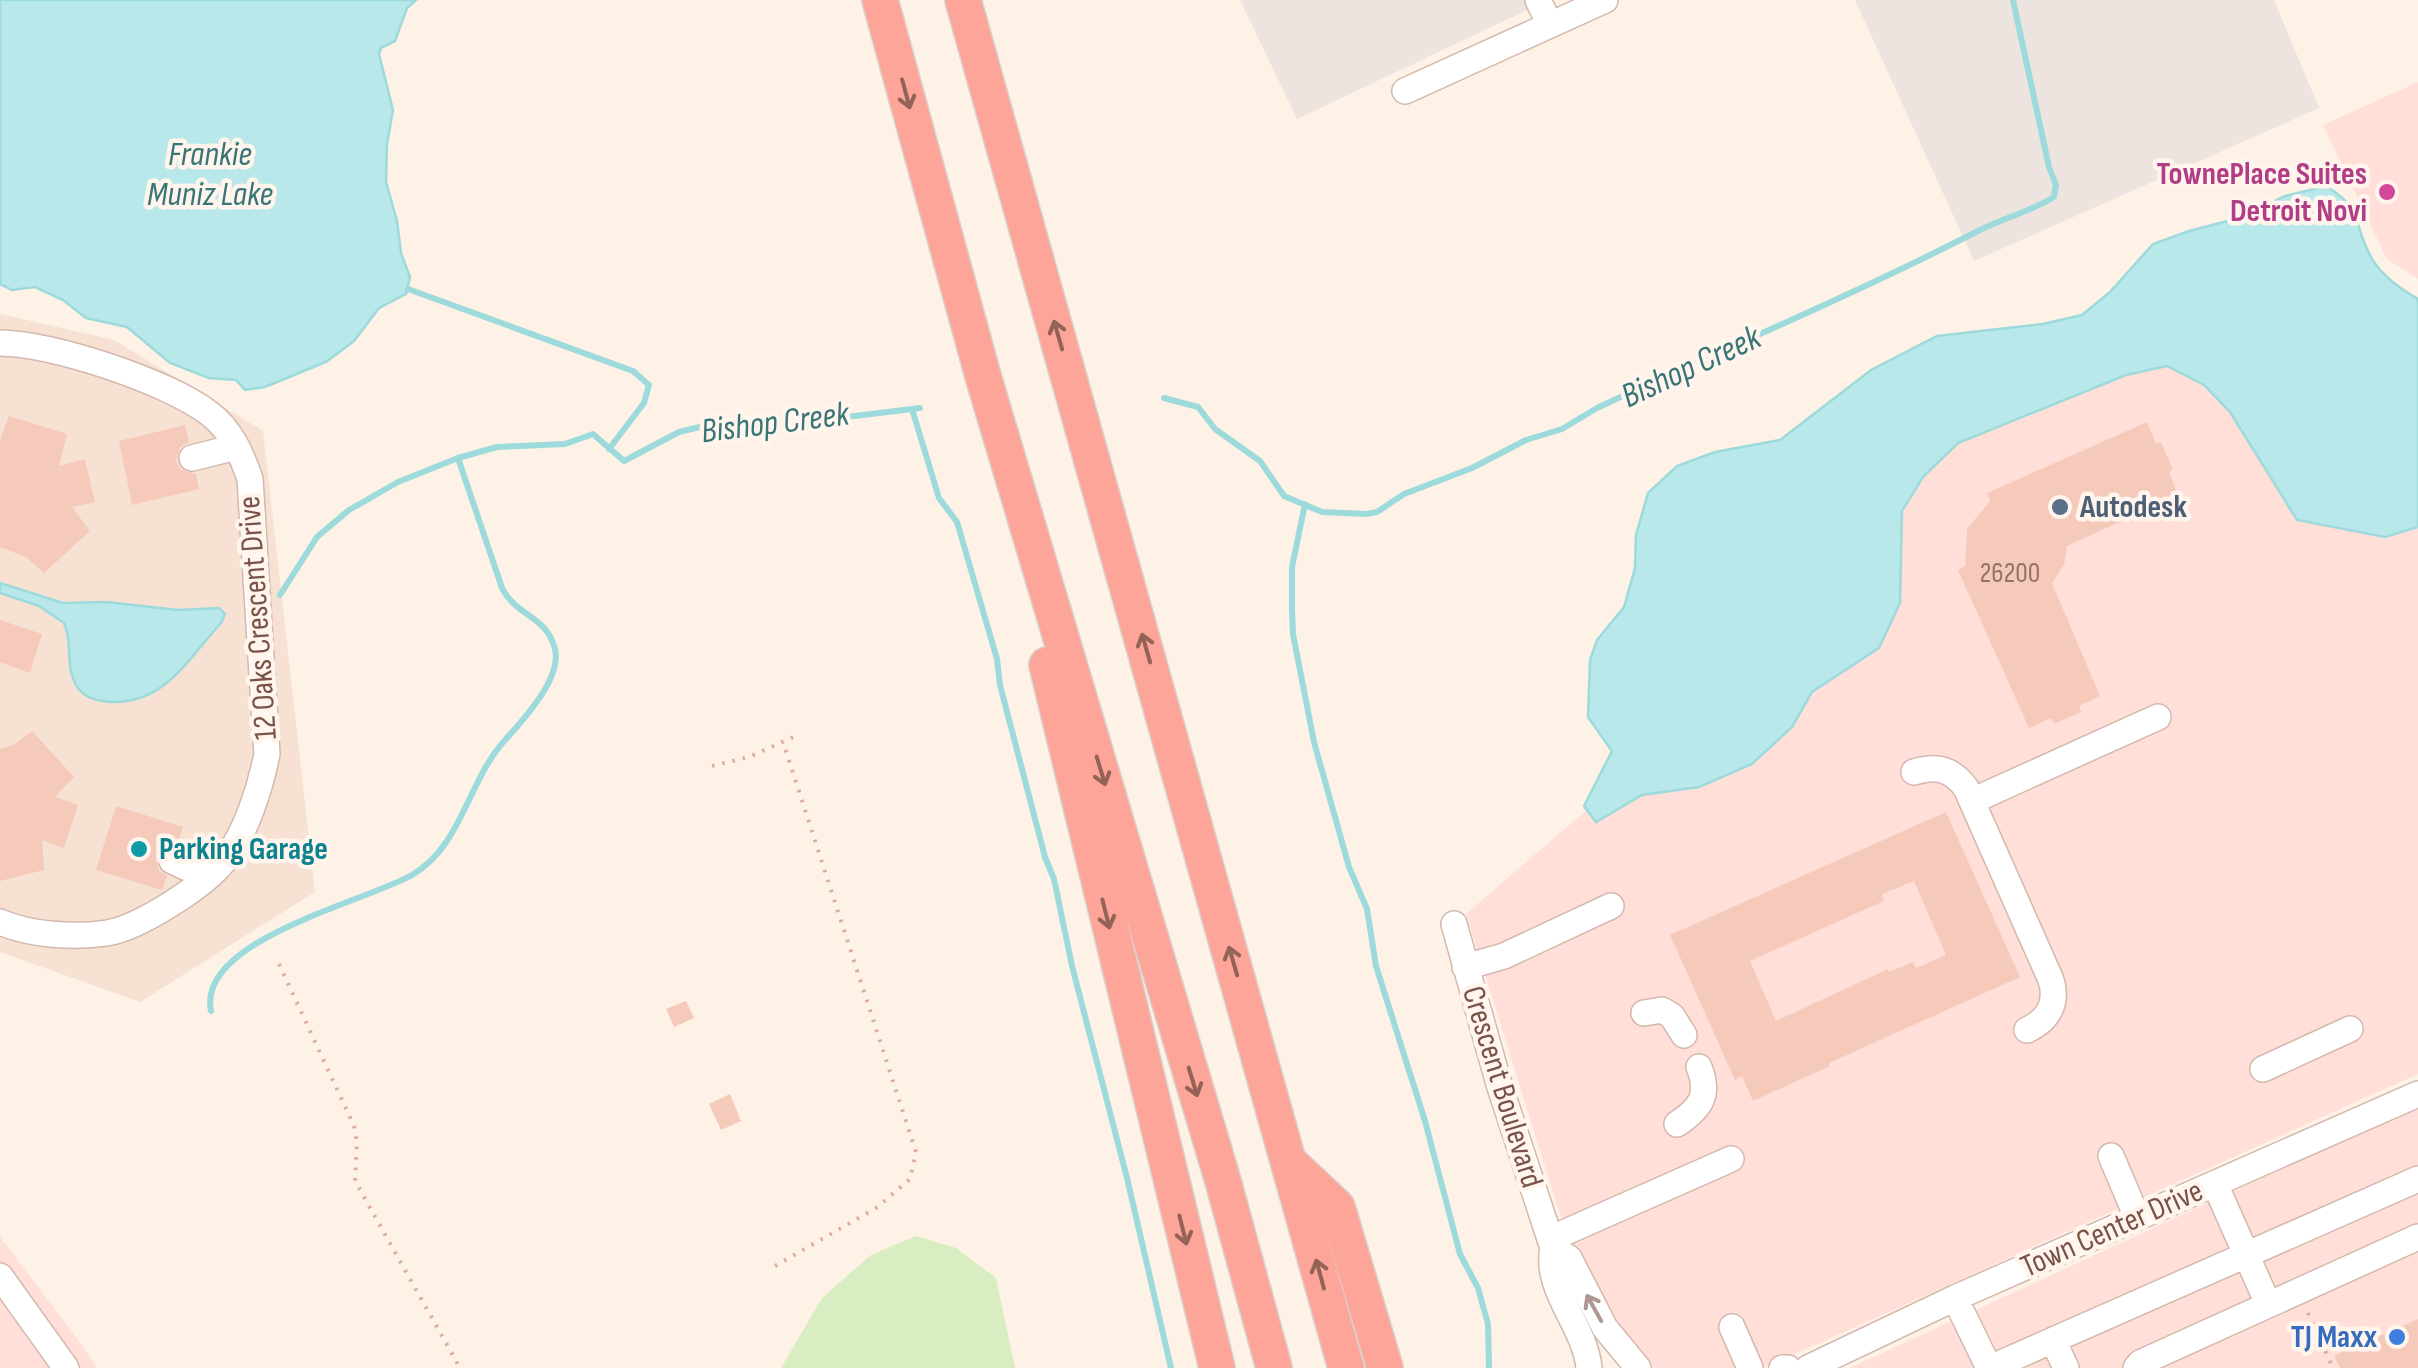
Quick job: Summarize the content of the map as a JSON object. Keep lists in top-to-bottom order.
{
  "streets": {
    "street": ["12 Oaks Crescent Drive", "Crescent Boulevard", "Town Center Drive"]
  },
  "water": ["Frankie Muniz Lake", "Bishop Creek"],
  "places": [
    "TownePlace Suites Detroit Novi",
    "Autodesk",
    "Parking Garage",
    "TJ Maxx"
  ],
  "house_numbers": ["26200"]
}
